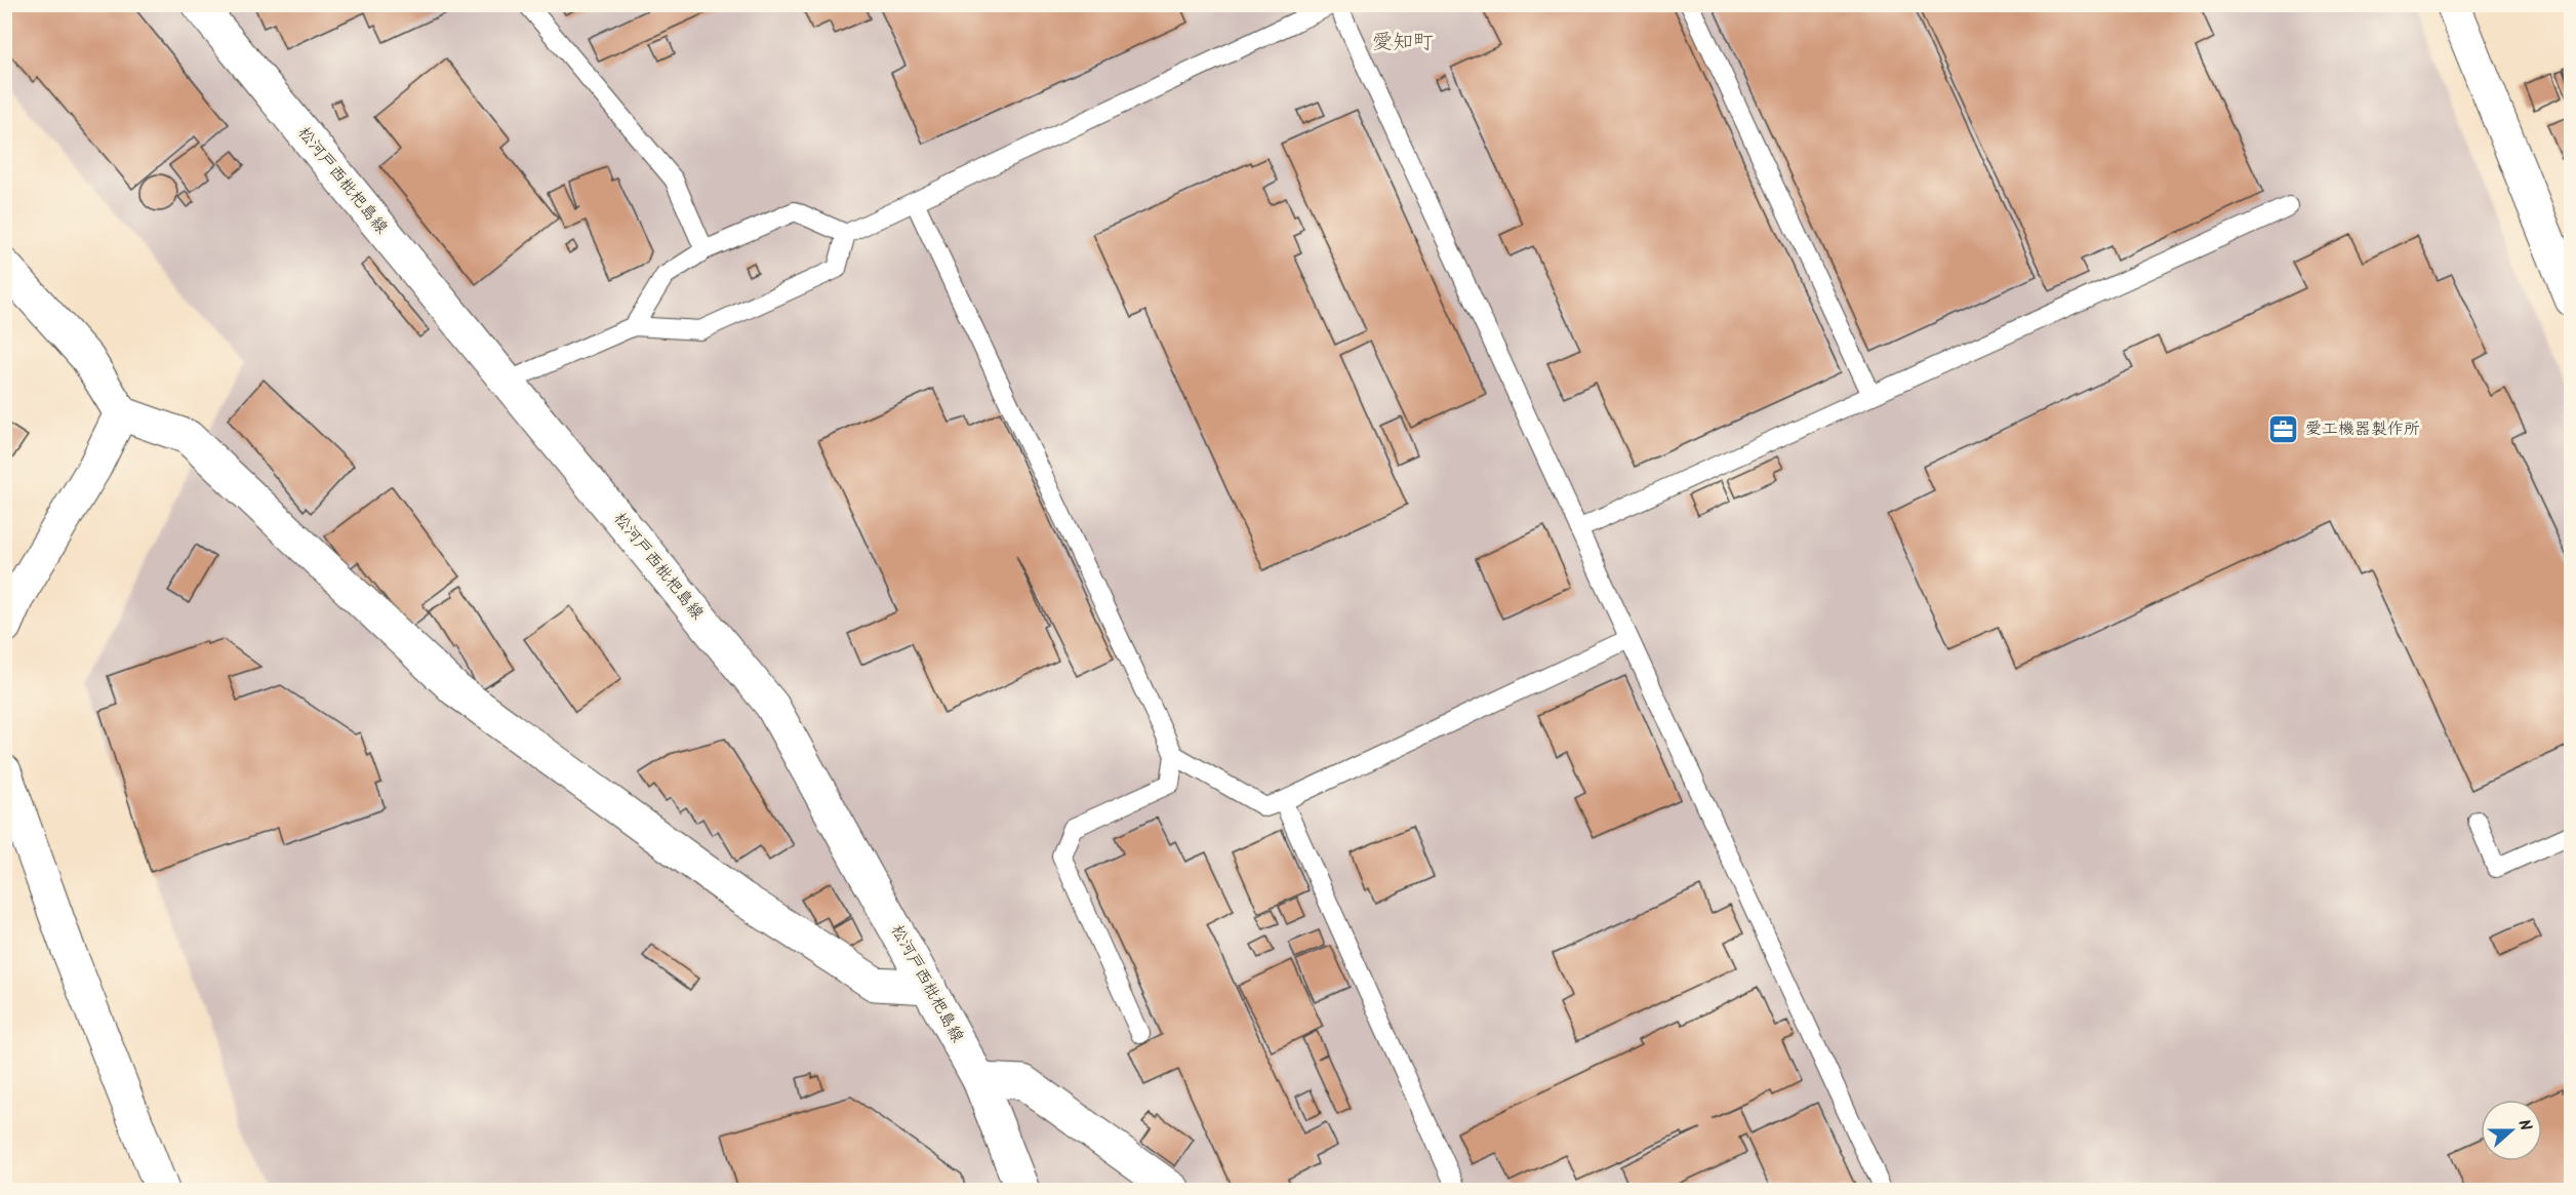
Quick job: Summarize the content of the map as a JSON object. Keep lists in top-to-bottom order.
{
  "streets": {
    "street": ["松河戸西枇杷島線"]
  },
  "districts": ["愛知町"],
  "places": {
    "office": ["愛工機器製作所"]
  },
  "north": "right"
}
